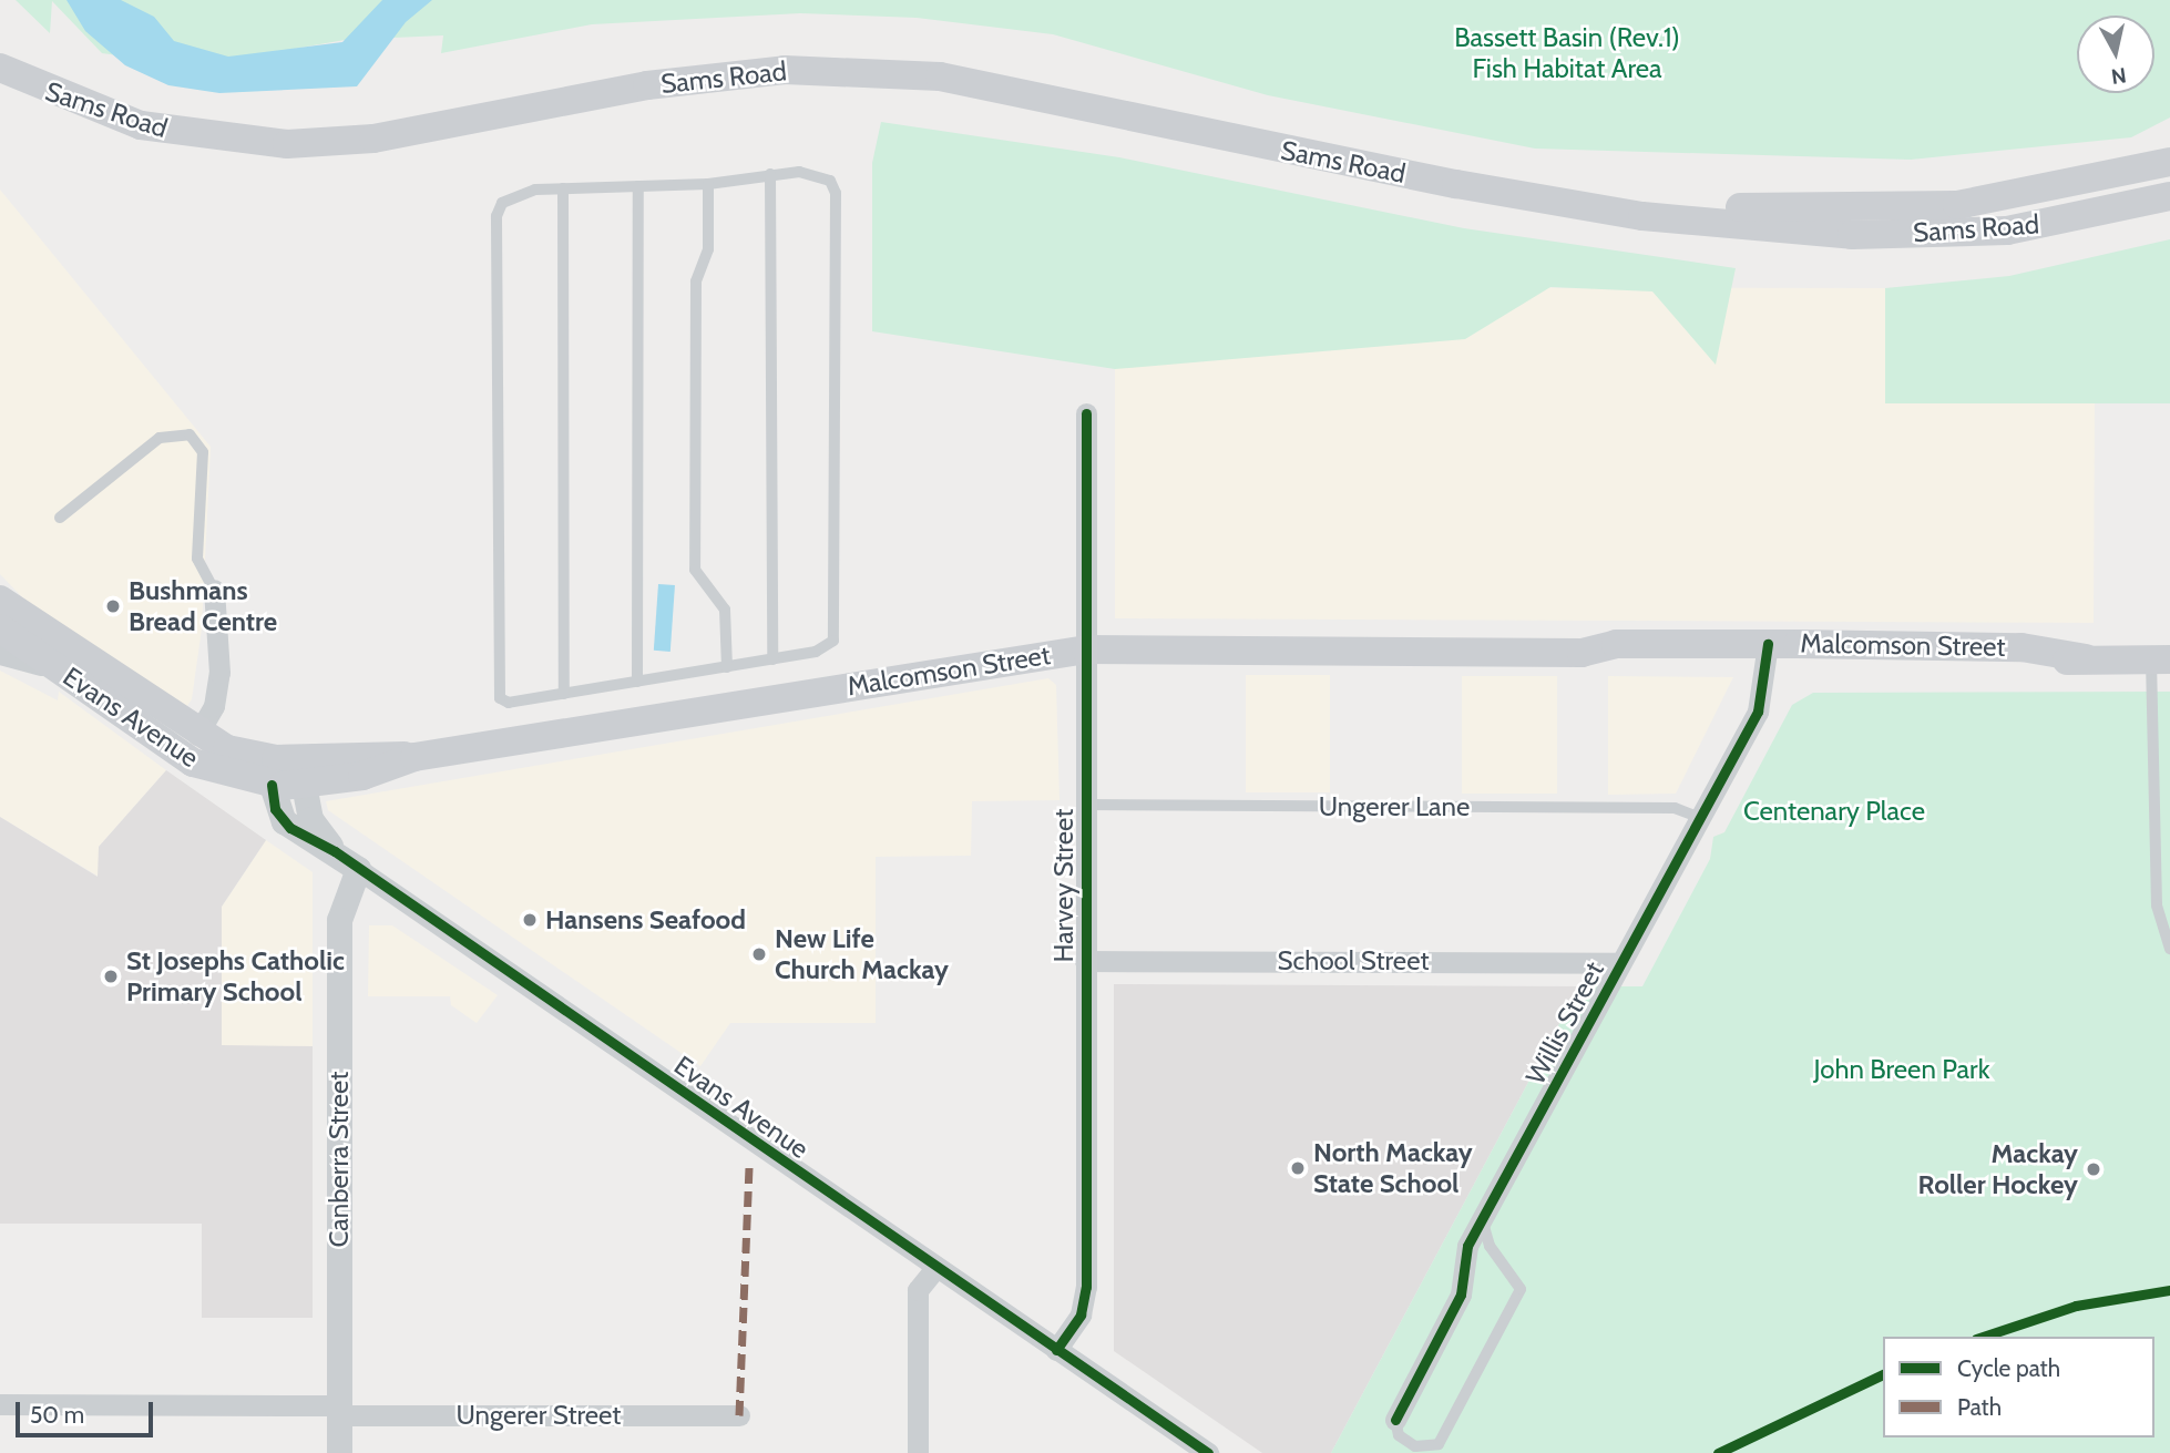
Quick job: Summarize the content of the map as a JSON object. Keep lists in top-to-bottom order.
{
  "streets": {
    "main road": ["Sams Road", "Malcomson Street", "Evans Avenue"],
    "street": [
      "Harvey Street",
      "School Street",
      "Willis Street",
      "Canberra Street",
      "Ungerer Street"
    ],
    "lane": ["Ungerer Lane"]
  },
  "crossings": [
    ["Malcomson Street", "Evans Avenue"],
    ["Malcomson Street", "Harvey Street"],
    ["Malcomson Street", "Willis Street"],
    ["Evans Avenue", "Harvey Street"],
    ["Evans Avenue", "Canberra Street"],
    ["Ungerer Lane", "Harvey Street"],
    ["Ungerer Lane", "Willis Street"],
    ["Harvey Street", "School Street"],
    ["School Street", "Willis Street"],
    ["Canberra Street", "Ungerer Street"]
  ],
  "parks": ["Bassett Basin (Rev.1) Fish Habitat Area", "Centenary Place", "John Breen Park"],
  "places": [
    "Bushmans Bread Centre",
    "Hansens Seafood",
    "New Life Church Mackay",
    "St Josephs Catholic Primary School",
    "North Mackay State School",
    "Mackay Roller Hockey"
  ],
  "legend": ["Cycle path", "Path"],
  "scale_bar": "50 m",
  "north": "bottom"
}
